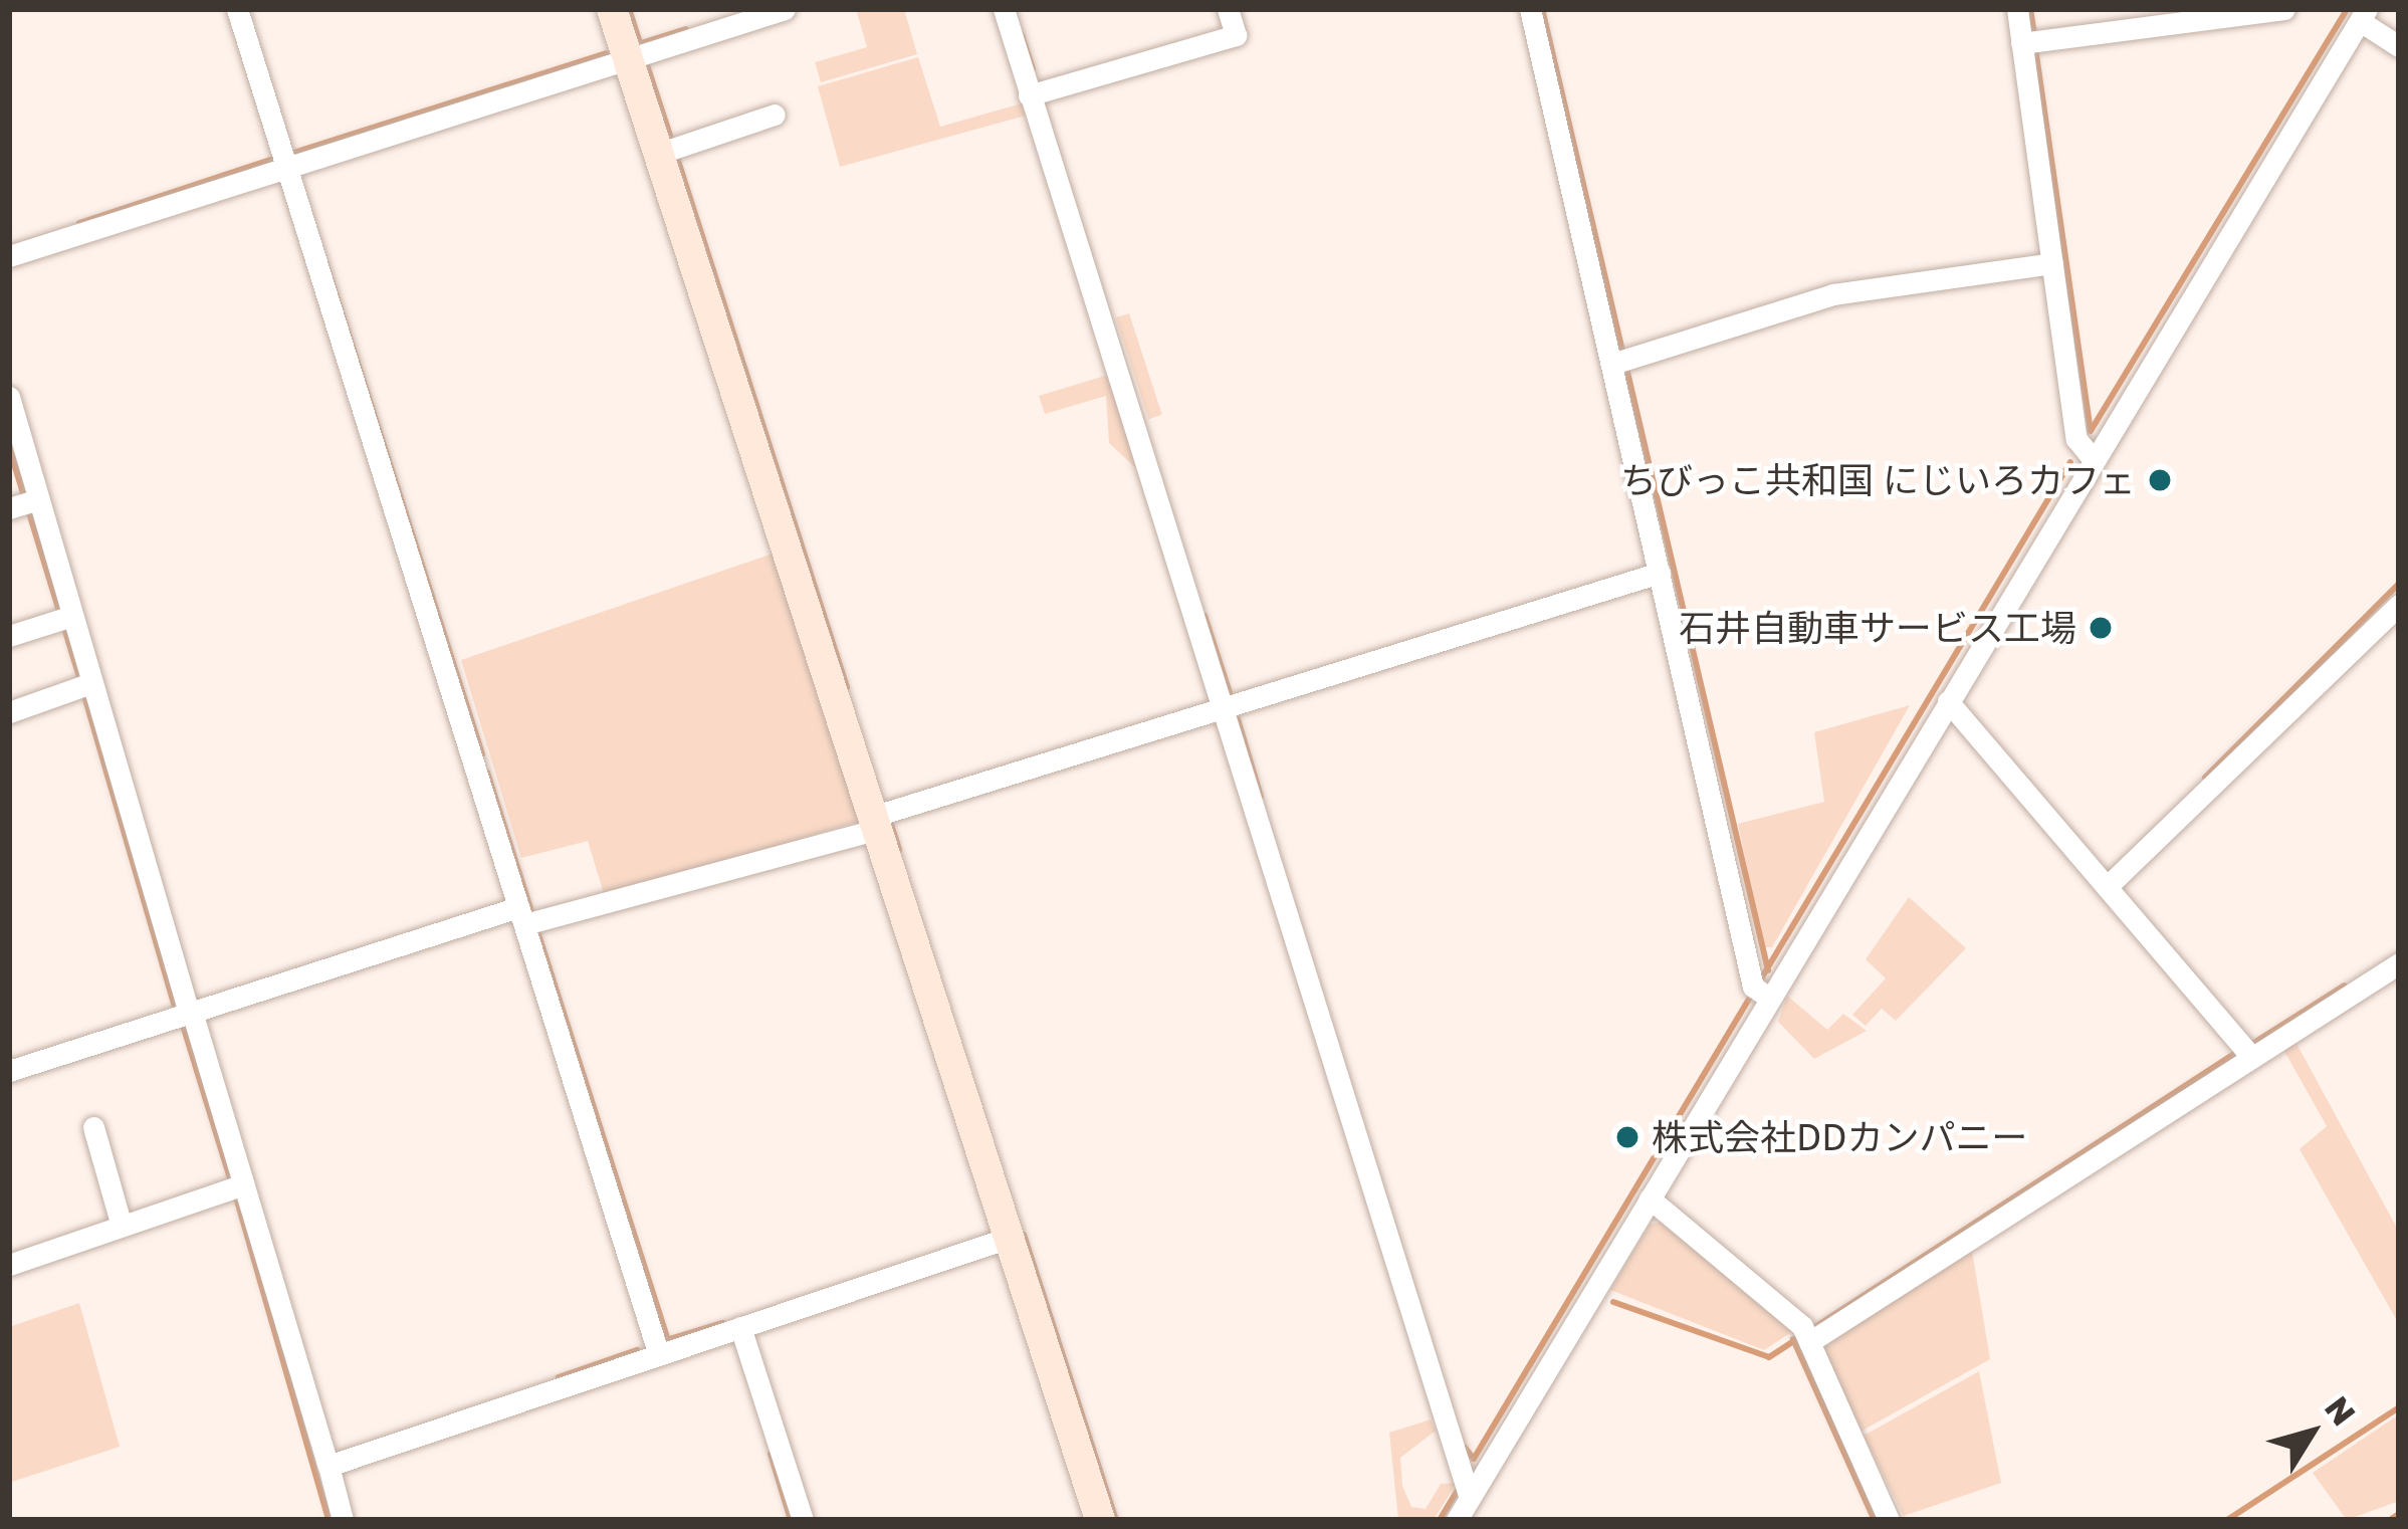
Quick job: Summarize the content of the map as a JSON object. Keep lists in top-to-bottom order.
{
  "places": ["ちびっこ共和国 にじいろカフェ", "石井自動車サービス工場", "株式会社DDカンパニー"],
  "north": "top right"
}
